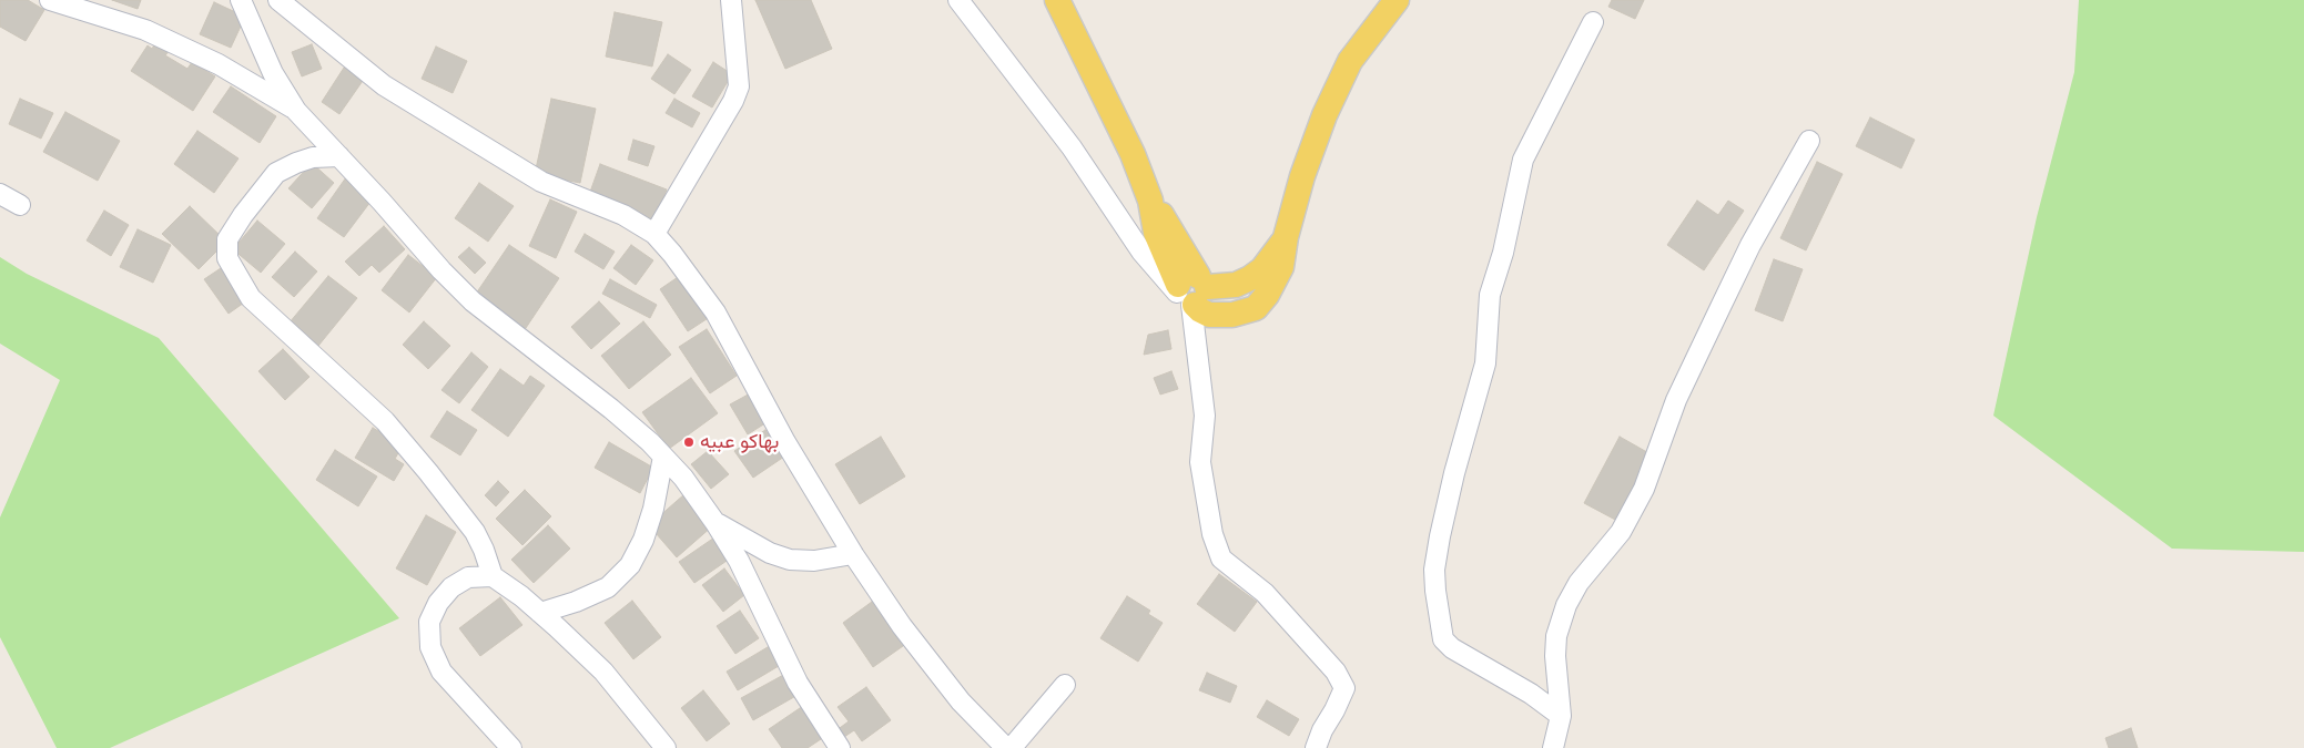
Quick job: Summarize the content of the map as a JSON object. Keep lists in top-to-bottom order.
{
  "places": ["بهاكو عبيه"]
}
